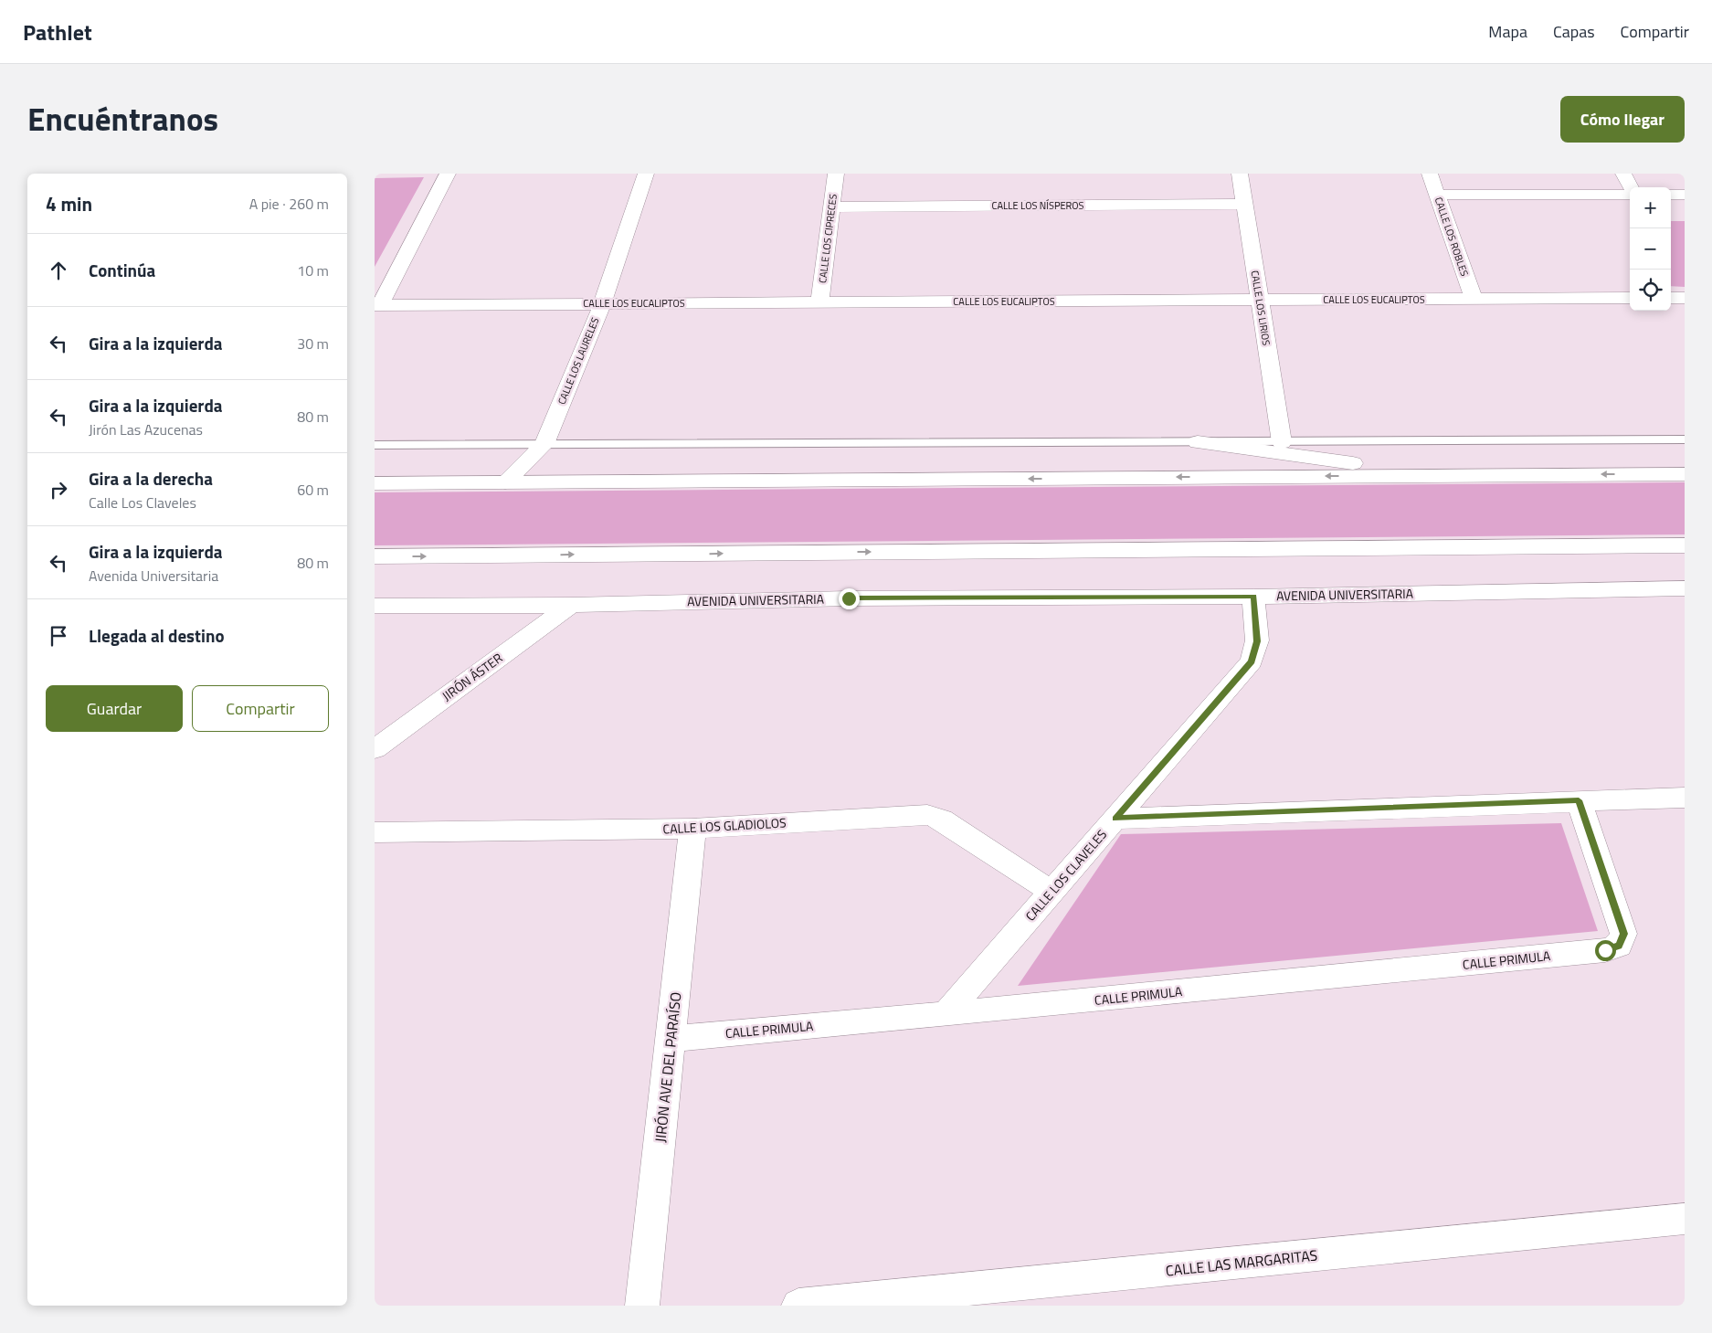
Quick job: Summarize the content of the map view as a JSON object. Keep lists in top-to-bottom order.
{
  "streets": {
    "street": [
      "CALLE LOS NÍSPEROS",
      "CALLE LOS ROBLES",
      "CALLE LOS CIPRECES",
      "CALLE LOS EUCALIPTOS",
      "CALLE LOS LIRIOS",
      "CALLE LOS LAURELES",
      "AVENIDA UNIVERSITARIA",
      "JIRÓN ÁSTER",
      "CALLE LOS GLADIOLOS",
      "CALLE LOS CLAVELES",
      "CALLE PRIMULA",
      "JIRÓN AVE DEL PARAÍSO",
      "CALLE LAS MARGARITAS"
    ]
  },
  "crossings": [
    ["CALLE LOS NÍSPEROS", "CALLE LOS CIPRECES"],
    ["CALLE LOS NÍSPEROS", "CALLE LOS LIRIOS"],
    ["CALLE LOS ROBLES", "CALLE LOS EUCALIPTOS"],
    ["CALLE LOS CIPRECES", "CALLE LOS EUCALIPTOS"],
    ["CALLE LOS EUCALIPTOS", "CALLE LOS LIRIOS"],
    ["CALLE LOS EUCALIPTOS", "CALLE LOS LAURELES"],
    ["AVENIDA UNIVERSITARIA", "JIRÓN ÁSTER"],
    ["AVENIDA UNIVERSITARIA", "CALLE LOS CLAVELES"],
    ["CALLE LOS GLADIOLOS", "CALLE LOS CLAVELES"],
    ["CALLE LOS GLADIOLOS", "JIRÓN AVE DEL PARAÍSO"],
    ["CALLE LOS CLAVELES", "CALLE PRIMULA"],
    ["CALLE PRIMULA", "JIRÓN AVE DEL PARAÍSO"]
  ],
  "page": {
    "header": "Pathlet",
    "nav": ["Mapa", "Capas", "Compartir"],
    "title": "Encuéntranos",
    "buttons": [
      "Cómo llegar",
      ["Guardar", "Compartir"]
    ],
    "heading": ["4 min", "A pie · 260 m"],
    "map_buttons": ["+", "−"],
    "list": [
      ["Continúa", "10 m"],
      ["Gira a la izquierda", "30 m"],
      ["Gira a la izquierda", "Jirón Las Azucenas", "80 m"],
      ["Gira a la derecha", "Calle Los Claveles", "60 m"],
      ["Gira a la izquierda", "Avenida Universitaria", "80 m"],
      "Llegada al destino"
    ]
  }
}
